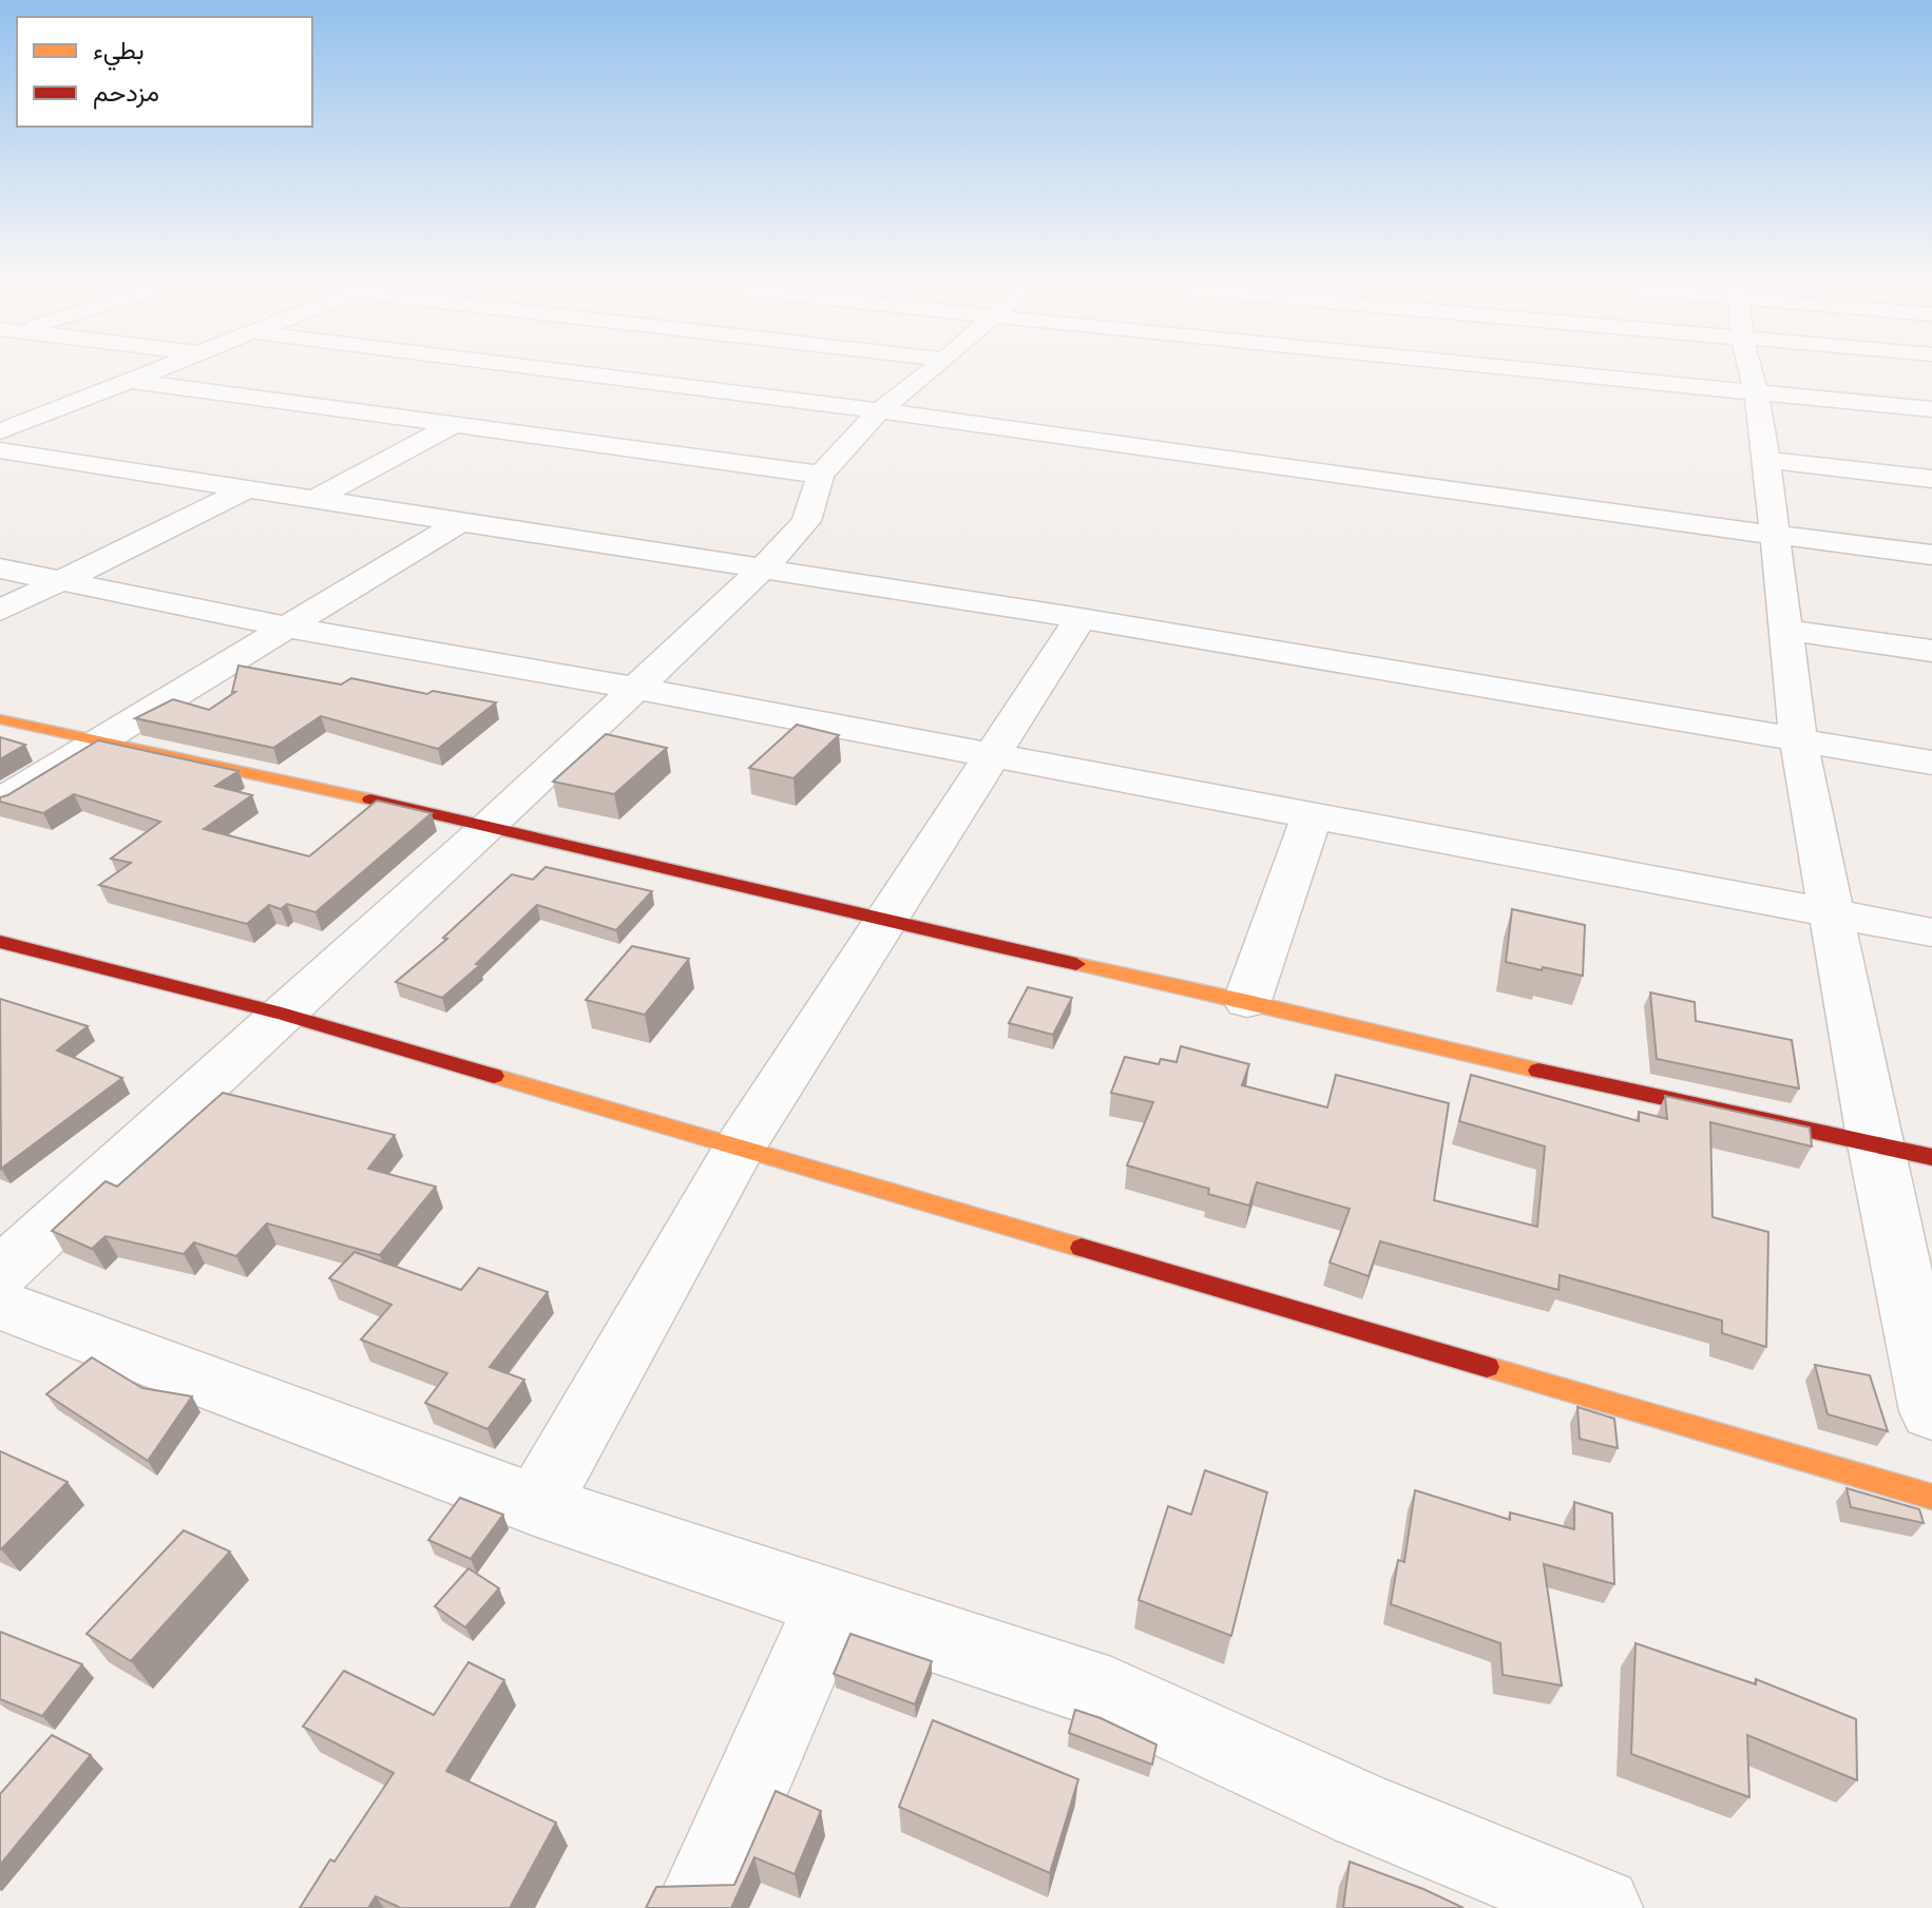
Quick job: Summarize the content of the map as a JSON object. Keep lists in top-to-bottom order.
{
  "legend": ["بطيء", "مزدحم"]
}
